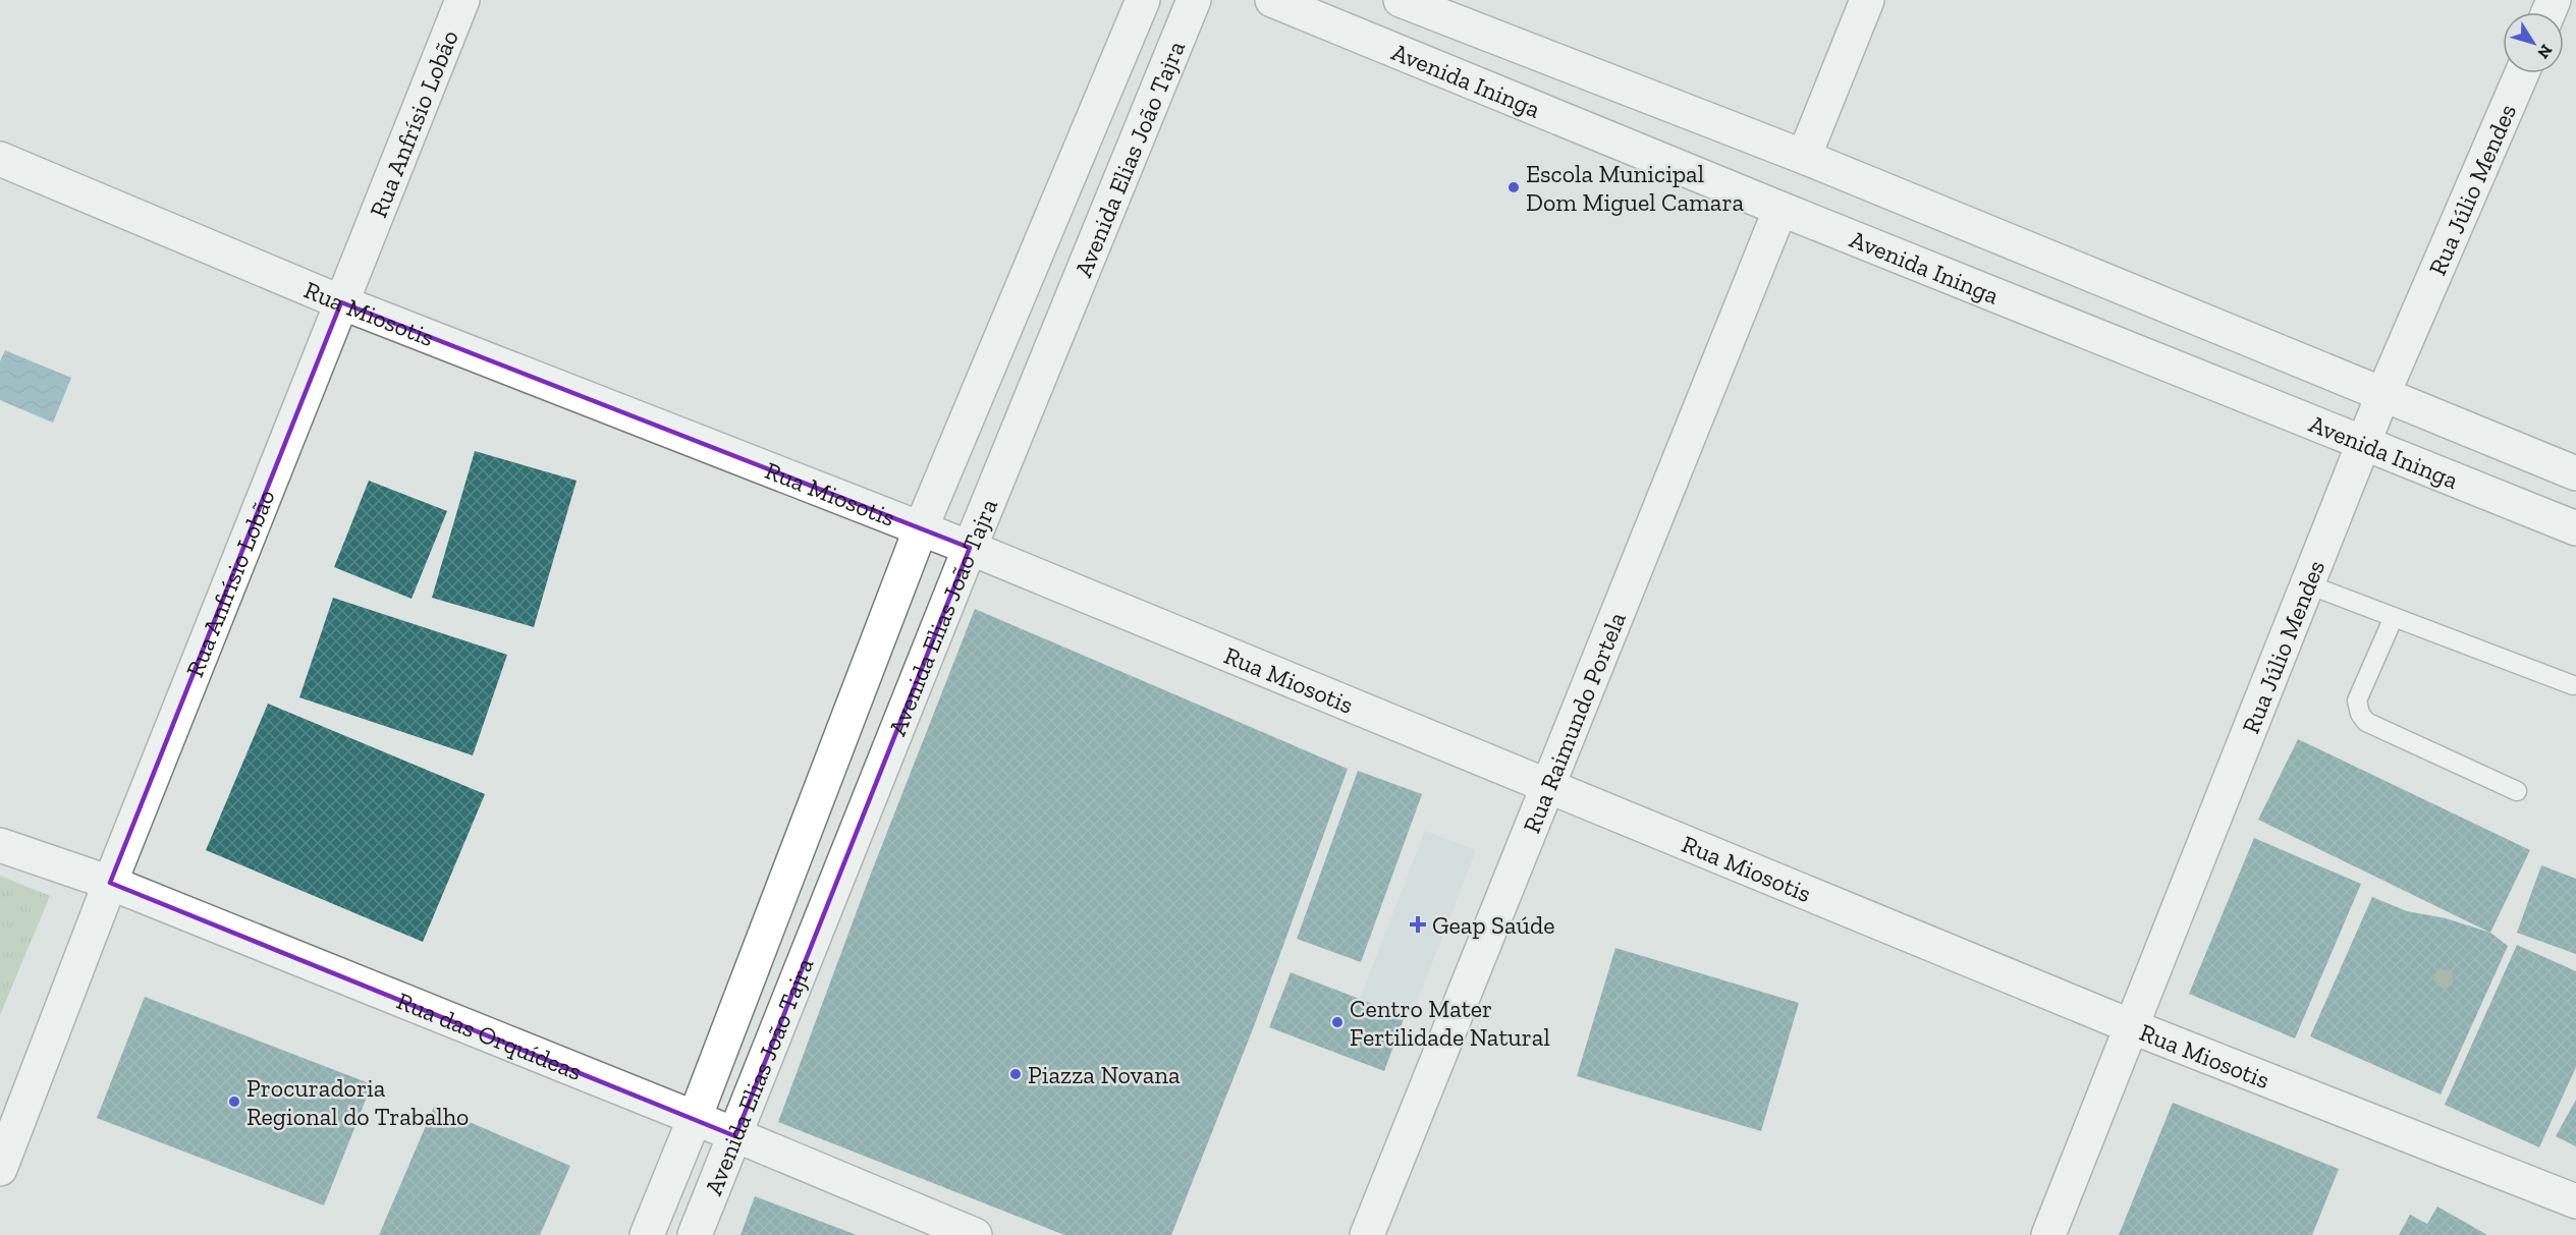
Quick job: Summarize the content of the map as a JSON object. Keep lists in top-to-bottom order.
{
  "streets": {
    "street": [
      "Avenida Ininga",
      "Rua Anfrísio Lobão",
      "Avenida Elias João Tajra",
      "Rua Júlio Mendes",
      "Rua Miosotis",
      "Rua Raimundo Portela",
      "Rua das Orquídeas"
    ]
  },
  "crossings": [
    ["Avenida Ininga", "Rua Júlio Mendes"],
    ["Avenida Ininga", "Rua Raimundo Portela"],
    ["Rua Anfrísio Lobão", "Rua Miosotis"],
    ["Rua Anfrísio Lobão", "Rua das Orquídeas"],
    ["Avenida Elias João Tajra", "Rua Miosotis"],
    ["Avenida Elias João Tajra", "Rua das Orquídeas"],
    ["Rua Júlio Mendes", "Rua Miosotis"],
    ["Rua Miosotis", "Rua Raimundo Portela"]
  ],
  "places": {
    "other": [
      "Escola Municipal Dom Miguel Camara",
      "Centro Mater Fertilidade Natural",
      "Piazza Novana",
      "Procuradoria Regional do Trabalho"
    ],
    "health": ["Geap Saúde"]
  },
  "north": "bottom right"
}
